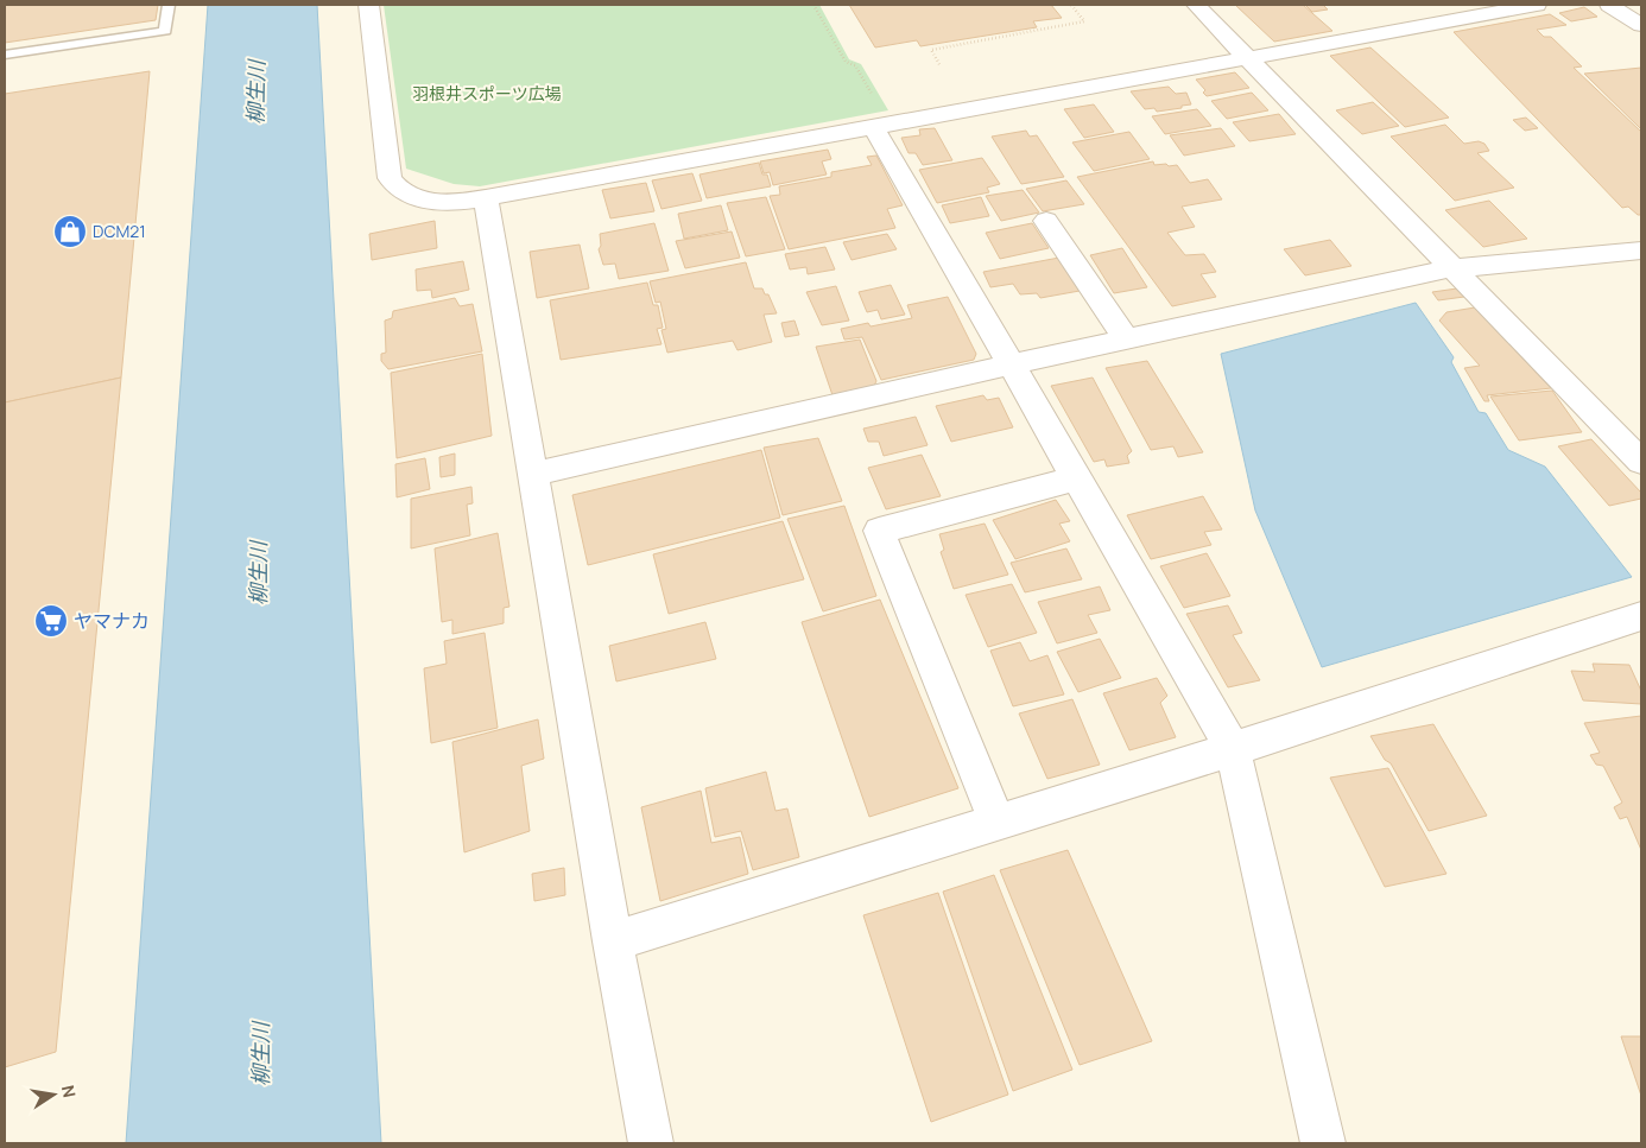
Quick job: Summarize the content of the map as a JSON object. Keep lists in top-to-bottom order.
{
  "water": ["柳生川"],
  "parks": ["羽根井スポーツ広場"],
  "places": {
    "shop": ["DCM21"],
    "supermarket": ["ヤマナカ"]
  },
  "north": "right"
}
